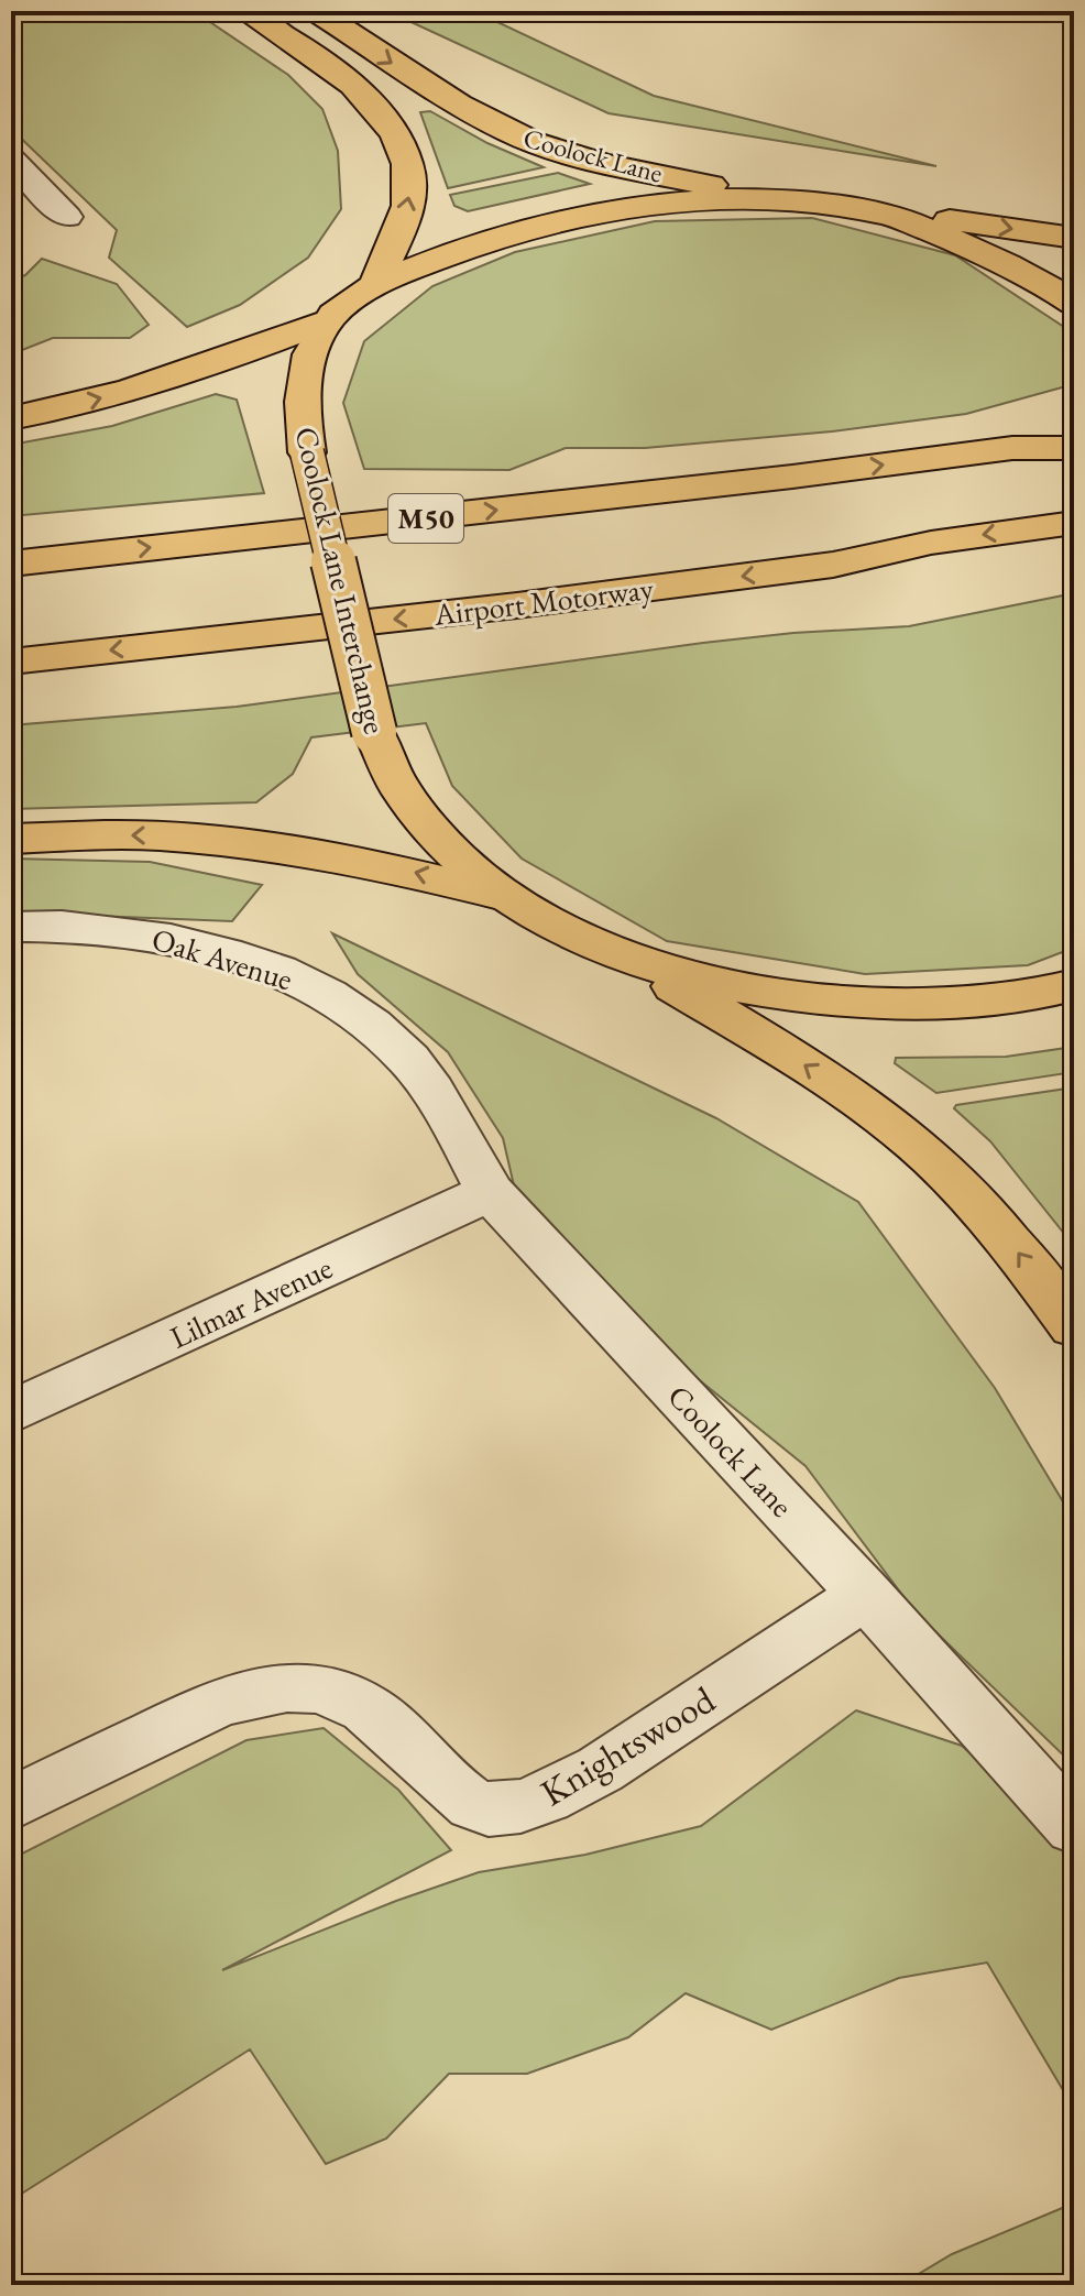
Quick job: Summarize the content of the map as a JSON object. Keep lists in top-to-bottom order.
{
  "streets": {
    "main road": [
      "Coolock Lane",
      "M50",
      "Coolock Lane Interchange",
      "Airport Motorway"
    ],
    "street": ["Oak Avenue", "Lilmar Avenue", "Knightswood"]
  },
  "crossings": [
    ["Coolock Lane", "Coolock Lane Interchange"],
    ["Coolock Lane", "Oak Avenue"],
    ["Coolock Lane", "Lilmar Avenue"],
    ["Coolock Lane", "Knightswood"]
  ]
}
